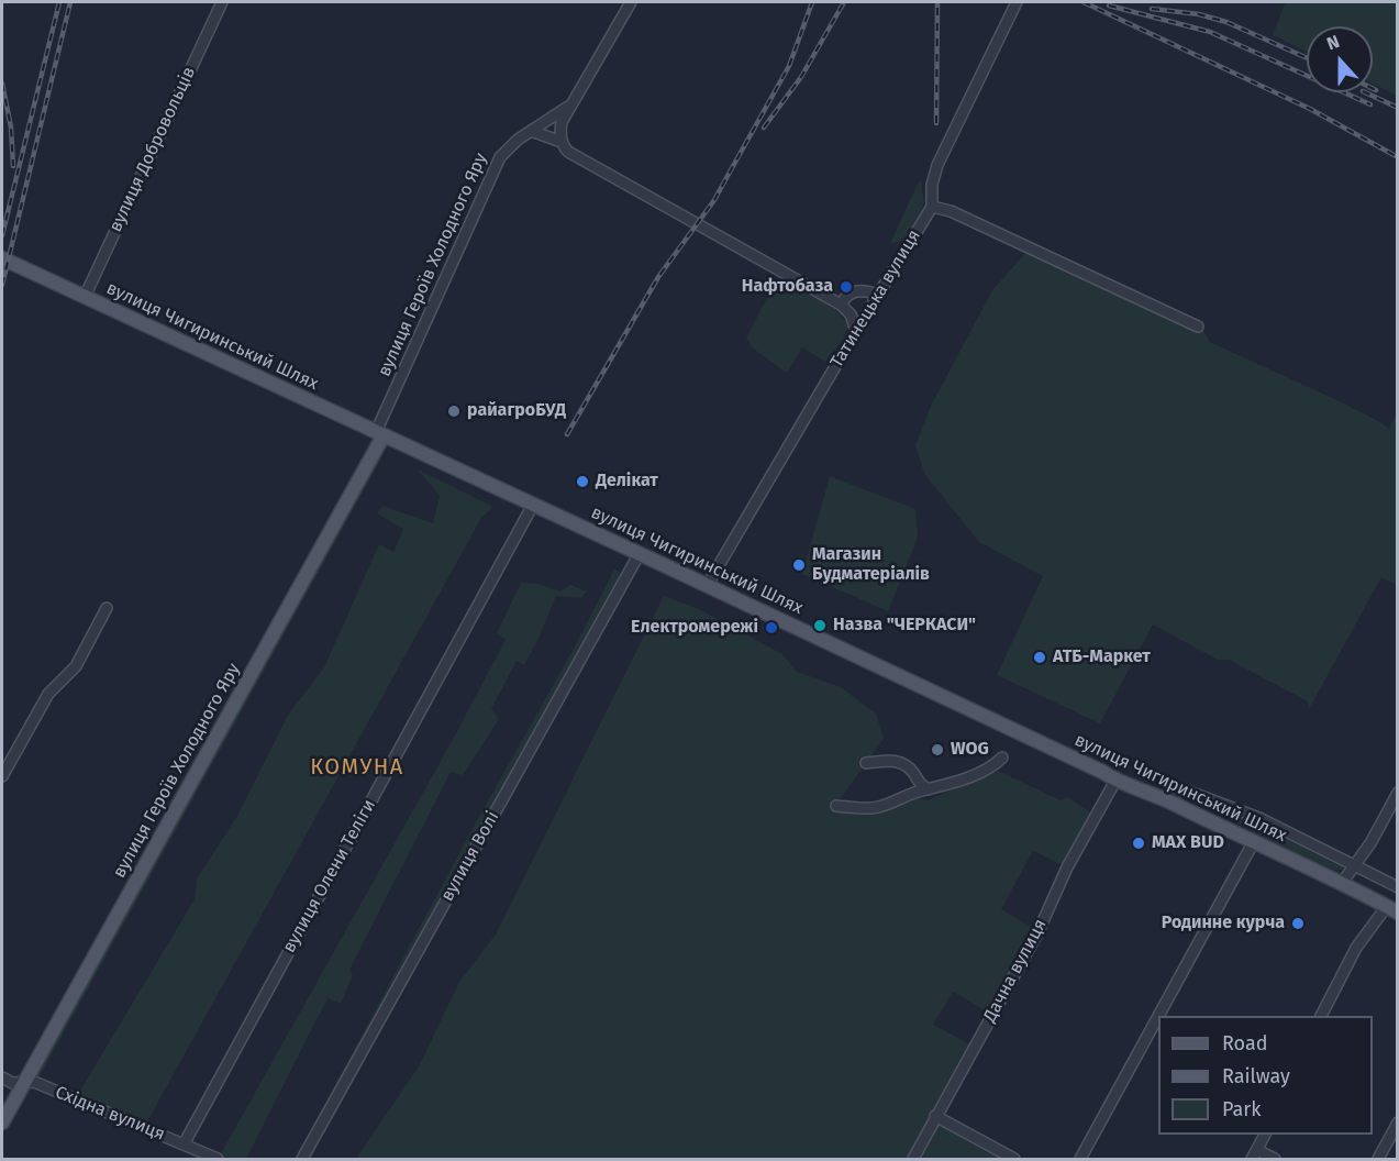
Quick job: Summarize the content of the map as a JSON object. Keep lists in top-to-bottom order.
{
  "streets": {
    "main road": ["вулиця Героїв Холодного Яру", "вулиця Чигиринський Шлях"],
    "street": [
      "вулиця Добровольців",
      "Татинецька вулиця",
      "вулиця Волі",
      "вулиця Олени Теліги",
      "Дачна вулиця",
      "Східна вулиця"
    ]
  },
  "crossings": [
    ["вулиця Добровольців", "вулиця Чигиринський Шлях"],
    ["вулиця Героїв Холодного Яру", "вулиця Чигиринський Шлях"],
    ["вулиця Героїв Холодного Яру", "Східна вулиця"],
    ["Татинецька вулиця", "вулиця Чигиринський Шлях"],
    ["вулиця Чигиринський Шлях", "вулиця Волі"],
    ["вулиця Чигиринський Шлях", "вулиця Олени Теліги"],
    ["вулиця Чигиринський Шлях", "Дачна вулиця"],
    ["вулиця Олени Теліги", "Східна вулиця"]
  ],
  "districts": ["КОМУНА"],
  "places": [
    "Нафтобаза",
    "райагроБУД",
    "Делікат",
    "Магазин Будматеріалів",
    "Назва \"ЧЕРКАСИ\"",
    "Електромережі",
    "АТБ-Маркет",
    "WOG",
    "MAX BUD",
    "Родинне курча"
  ],
  "legend": ["Road", "Railway", "Park"],
  "north": "top"
}
